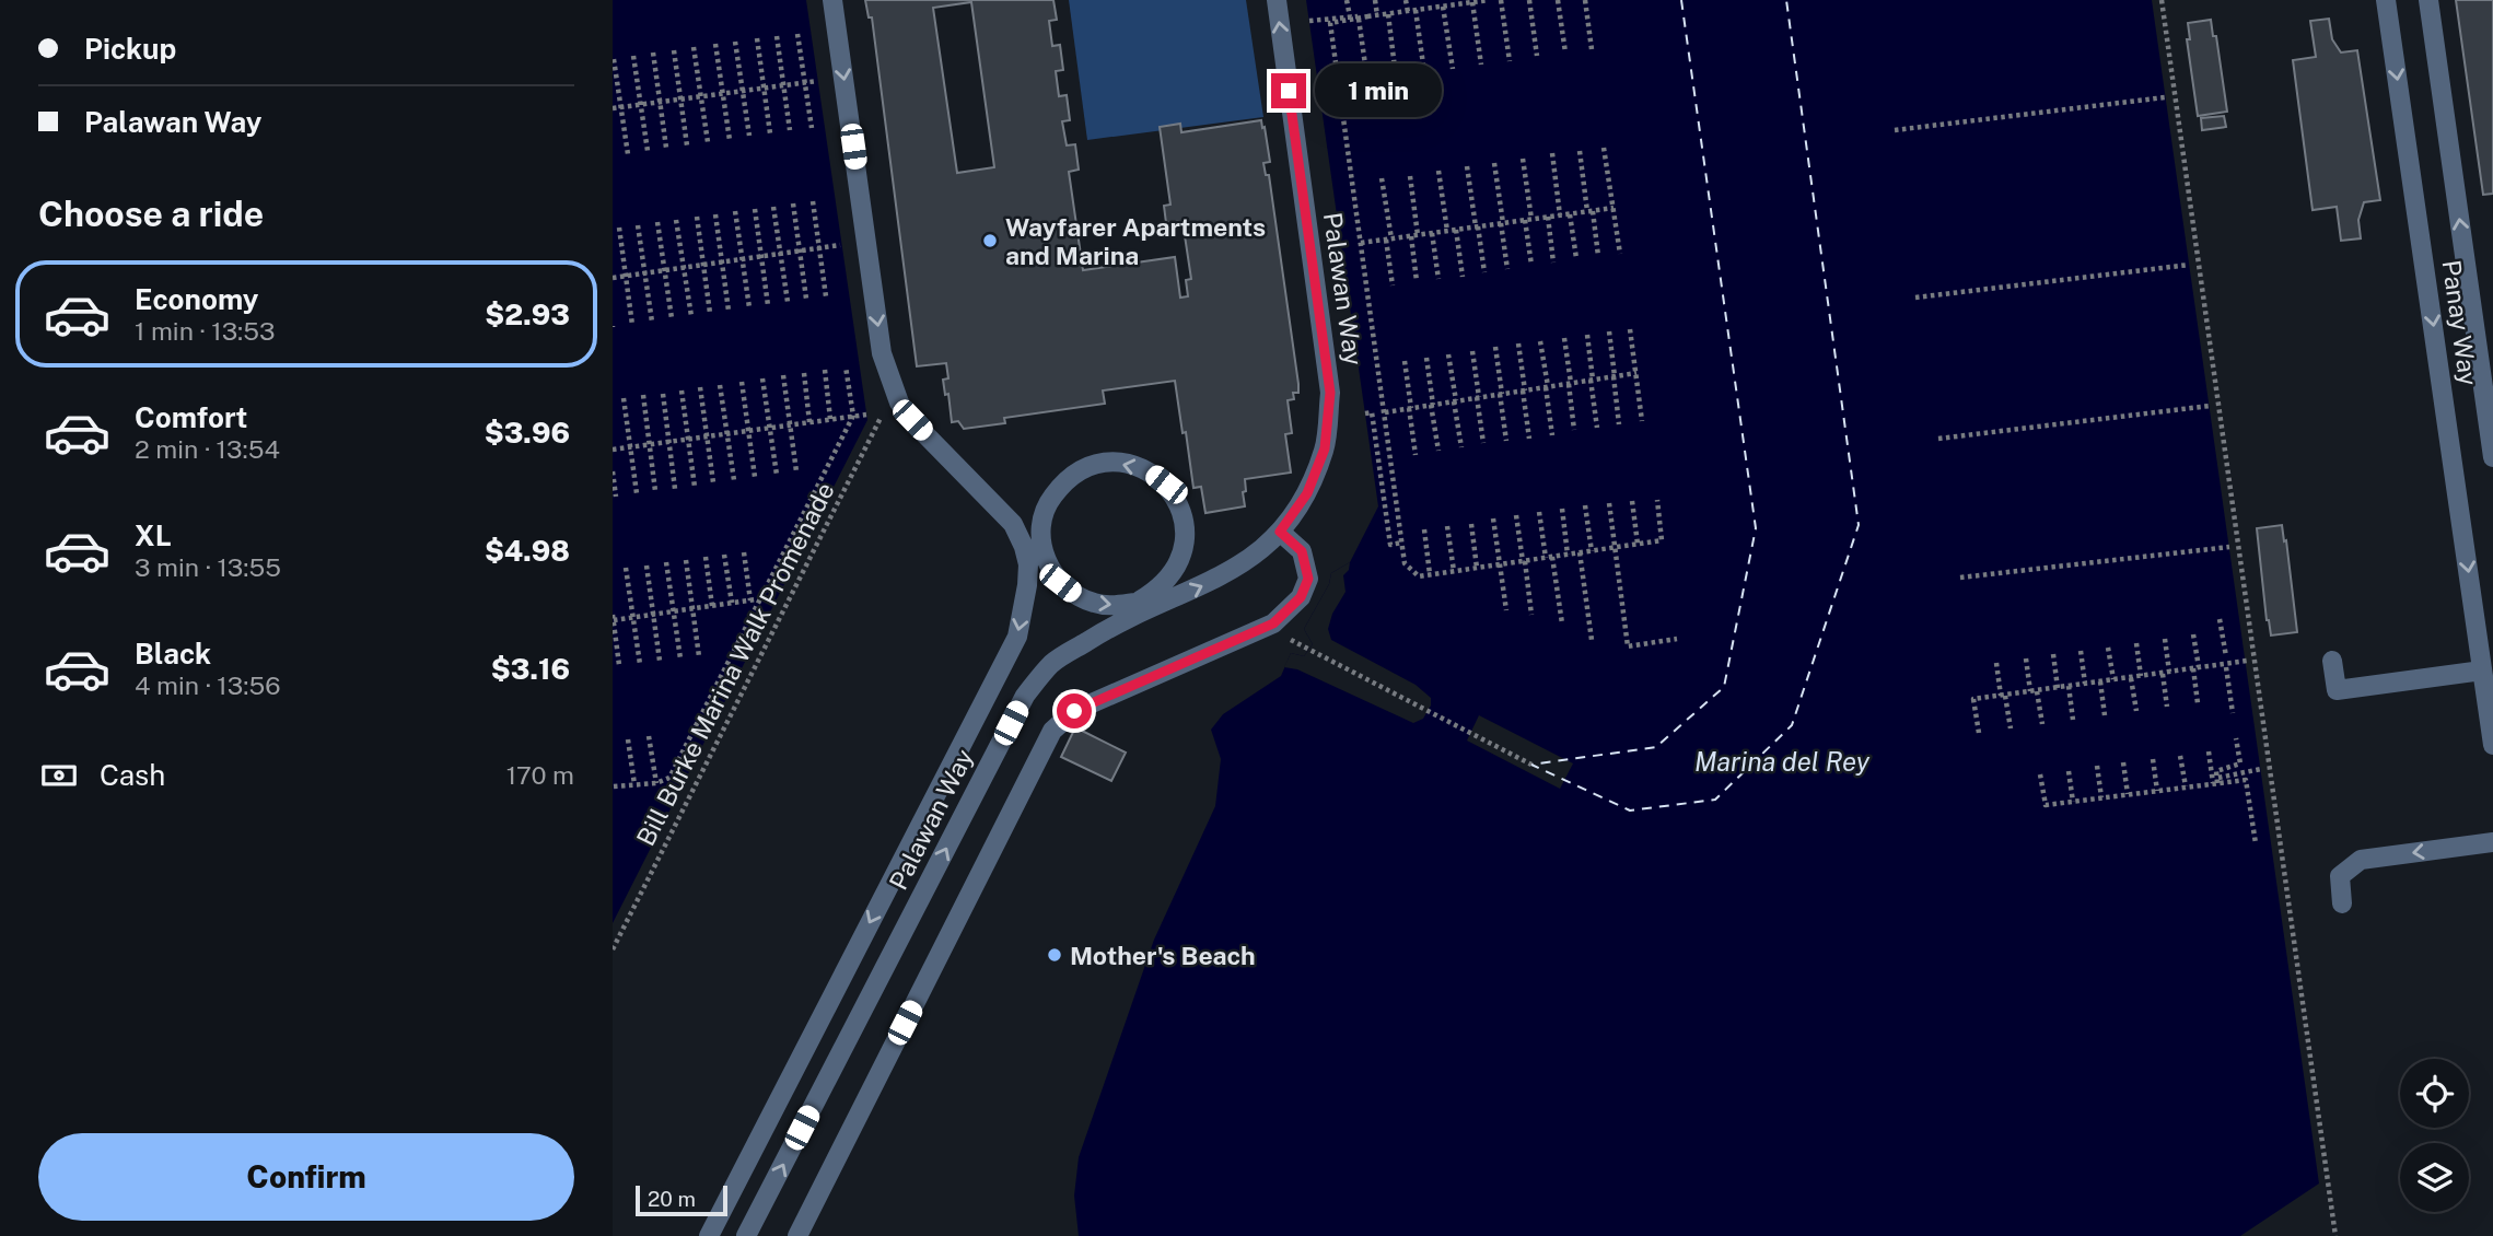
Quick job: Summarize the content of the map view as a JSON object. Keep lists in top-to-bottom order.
{
  "streets": {
    "street": ["Palawan Way", "Panay Way"],
    "path": ["Bill Burke Marina Walk Promenade"]
  },
  "crossings": [
    ["Palawan Way", "Bill Burke Marina Walk Promenade"]
  ],
  "water": ["Marina del Rey"],
  "places": ["Wayfarer Apartments and Marina", "Mother's Beach"],
  "scale_bar": "20 m",
  "page": {
    "banner": ["Pickup", "Palawan Way"],
    "bubble": "1 min",
    "heading": "Choose a ride",
    "list": [
      {
        "name": "Economy",
        "note": "1 min · 13:53",
        "value": "$2.93"
      },
      {
        "name": "Comfort",
        "note": "2 min · 13:54",
        "value": "$3.96"
      },
      {
        "name": "XL",
        "note": "3 min · 13:55",
        "value": "$4.98"
      },
      {
        "name": "Black",
        "note": "4 min · 13:56",
        "value": "$3.16"
      }
    ],
    "pay": ["Cash", "170 m"],
    "buttons": "Confirm",
    "scale": "20 m"
  }
}
